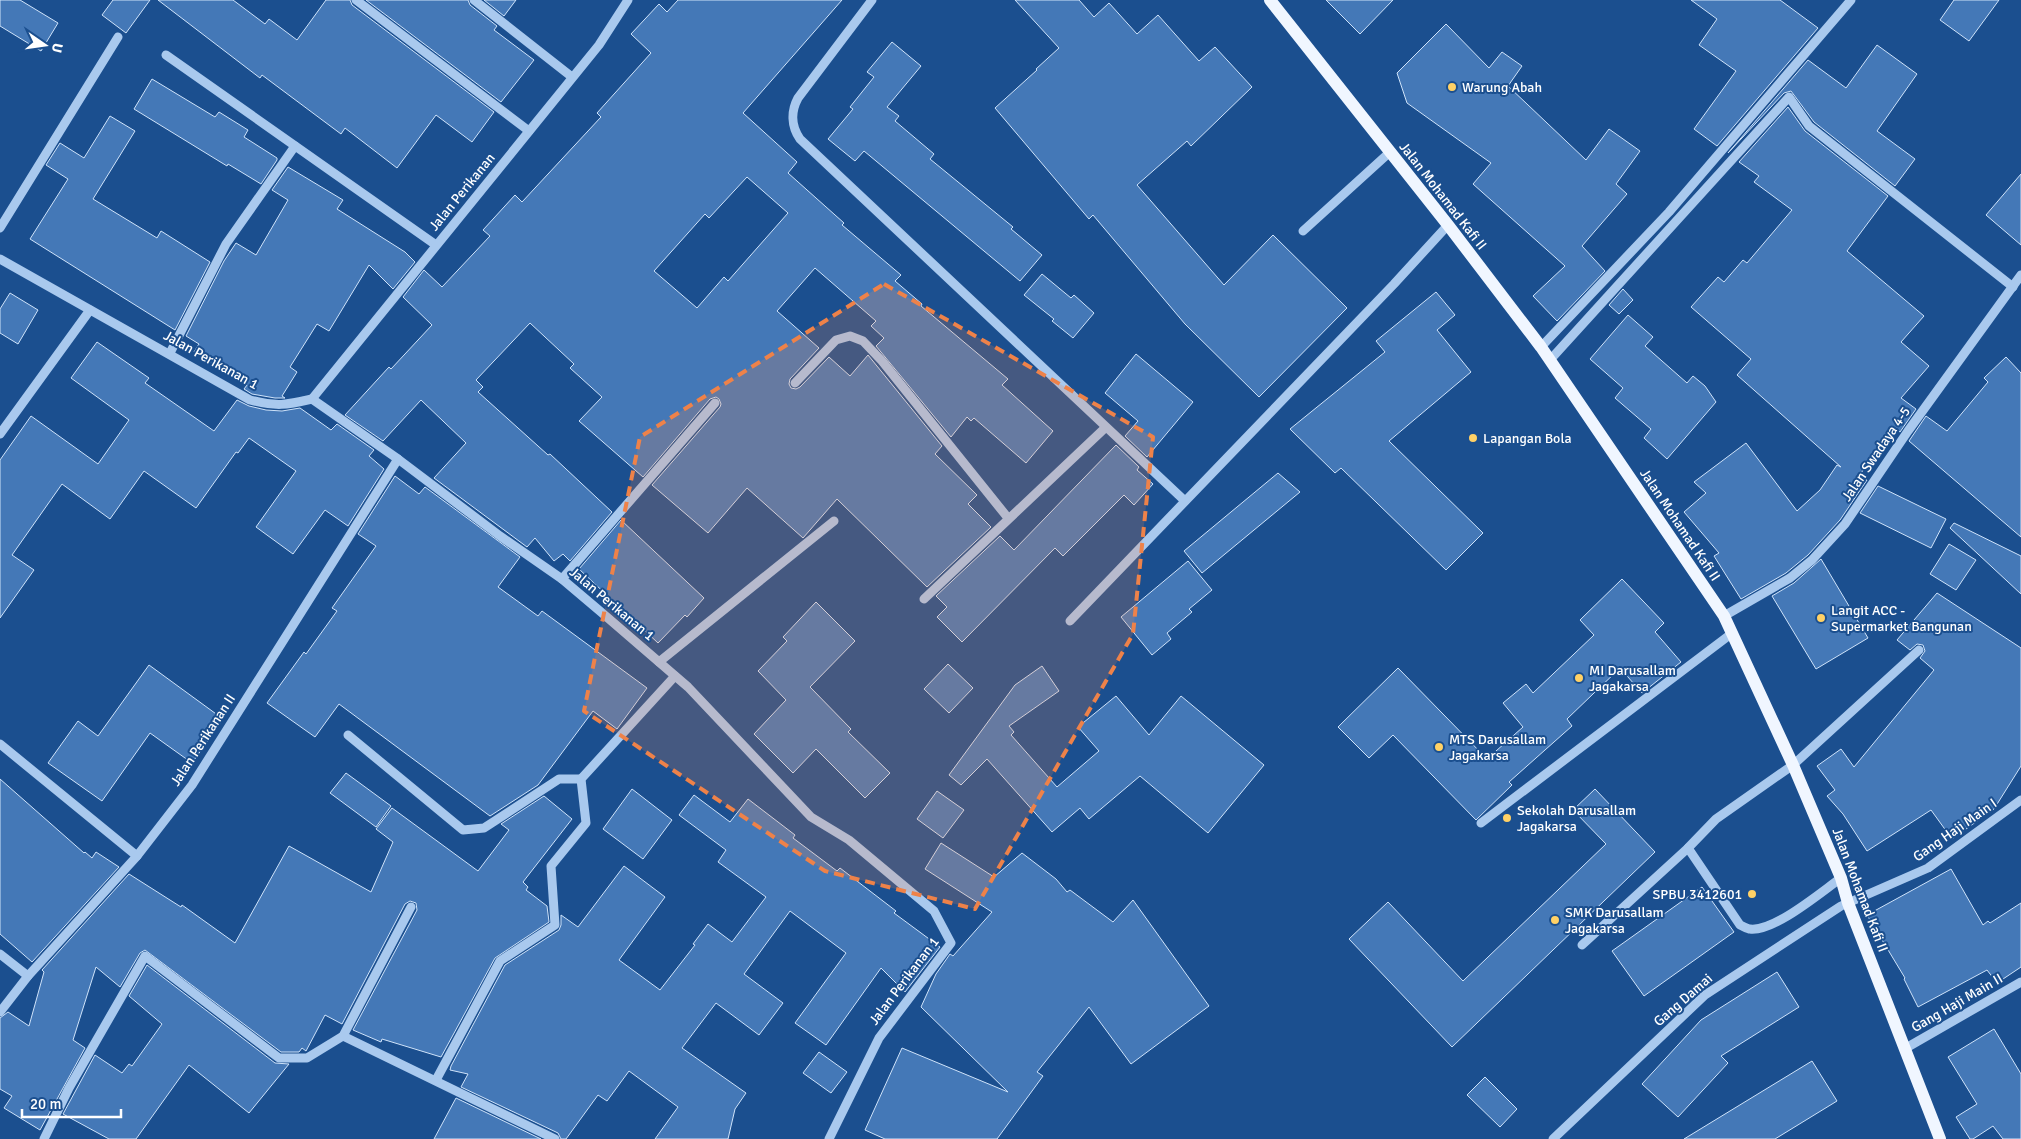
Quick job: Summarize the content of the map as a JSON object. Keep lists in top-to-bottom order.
{
  "streets": {
    "main road": ["Jalan Mohamad Kafi II"],
    "street": [
      "Jalan Perikanan",
      "Jalan Perikanan 1",
      "Jalan Swadaya 4-5",
      "Jalan Perikanan II",
      "Gang Haji Main I",
      "Gang Damai",
      "Gang Haji Main II"
    ]
  },
  "crossings": [
    ["Jalan Perikanan", "Jalan Perikanan 1"],
    ["Jalan Mohamad Kafi II", "Jalan Swadaya 4-5"],
    ["Jalan Mohamad Kafi II", "Gang Haji Main I"],
    ["Jalan Mohamad Kafi II", "Gang Damai"],
    ["Jalan Mohamad Kafi II", "Gang Haji Main II"],
    ["Jalan Perikanan 1", "Jalan Perikanan II"],
    ["Gang Haji Main I", "Gang Damai"]
  ],
  "places": [
    "Warung Abah",
    "Lapangan Bola",
    "Langit ACC - Supermarket Bangunan",
    "MI Darusallam Jagakarsa",
    "MTS Darusallam Jagakarsa",
    "Sekolah Darusallam Jagakarsa",
    "SPBU 3412601",
    "SMK Darusallam Jagakarsa"
  ],
  "scale_bar": "20 m",
  "north": "right"
}
